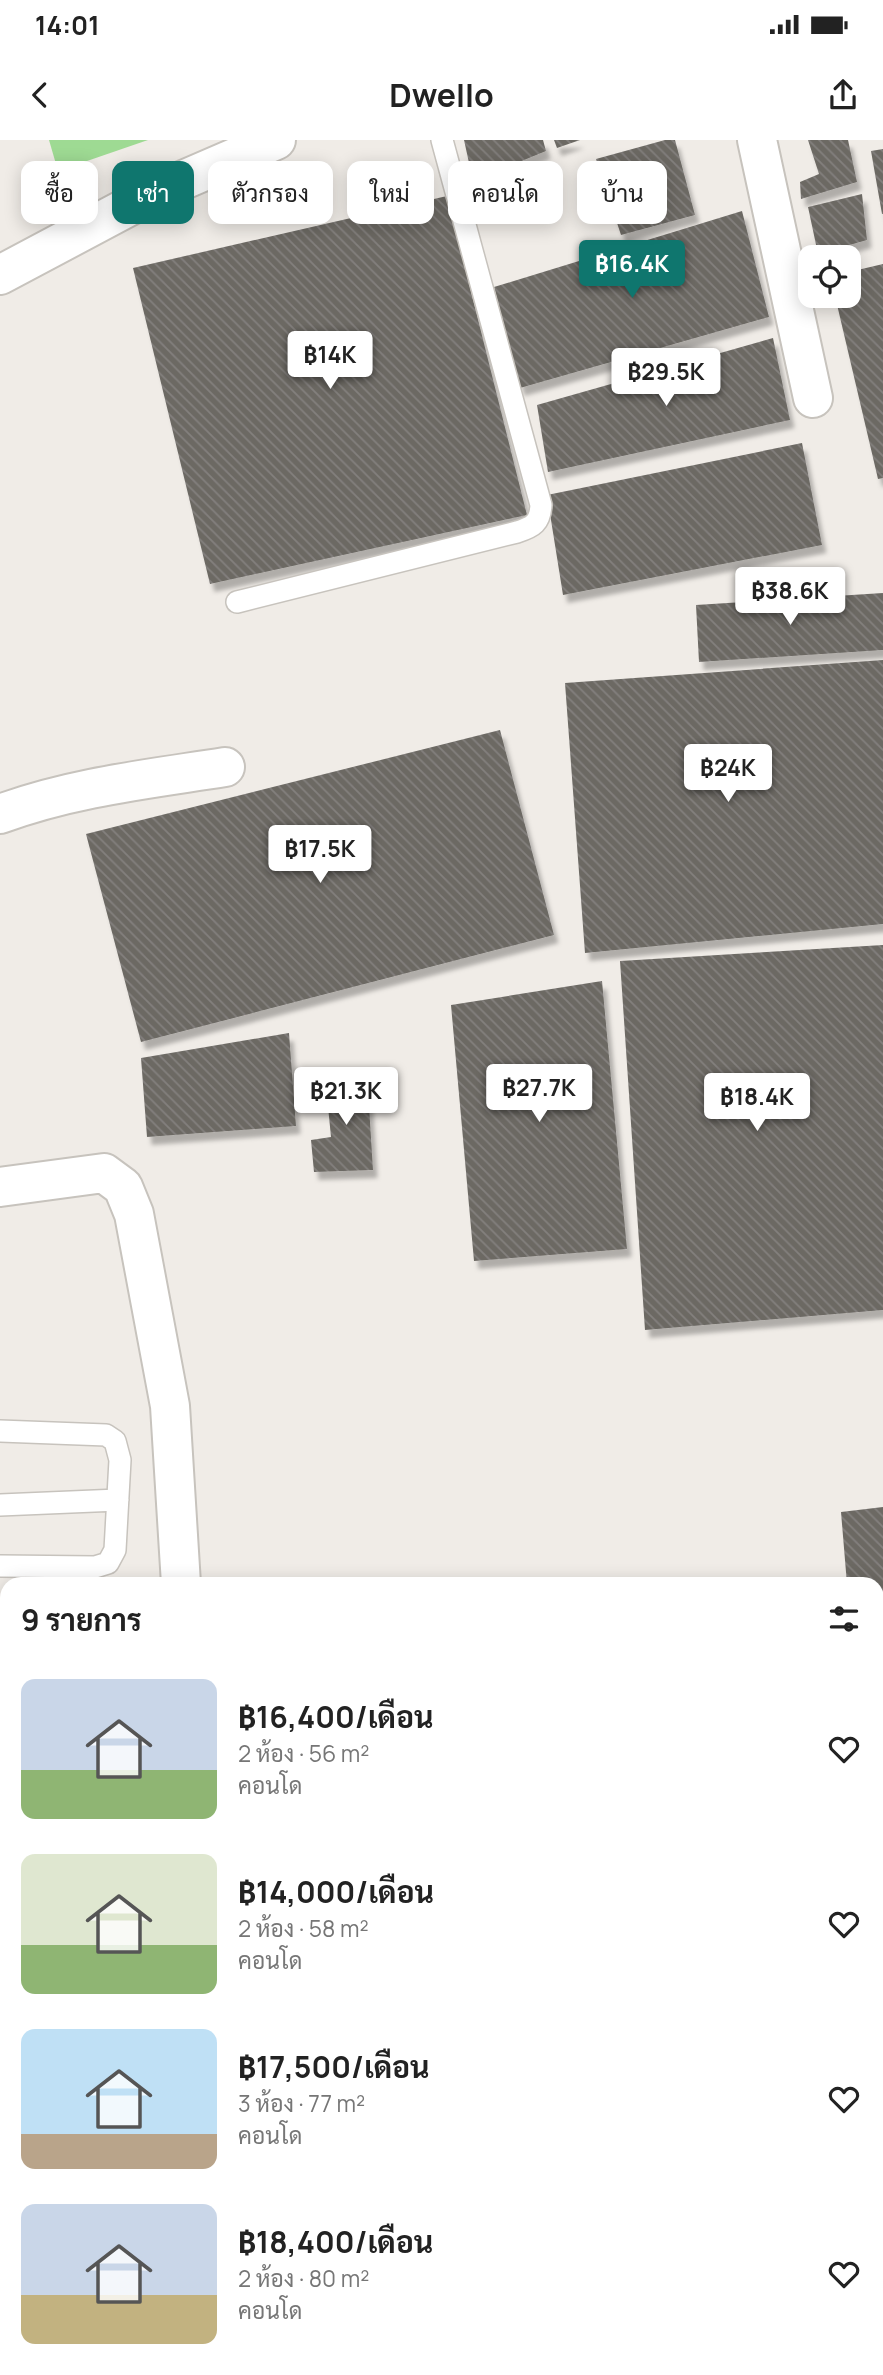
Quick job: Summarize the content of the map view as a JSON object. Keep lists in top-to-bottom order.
{
  "page": {
    "status": "14:01",
    "header": "Dwello",
    "chip": [
      "ซื้อ",
      "เช่า",
      "ตัวกรอง",
      "ใหม่",
      "คอนโด",
      "บ้าน"
    ],
    "price": [
      "฿16.4K",
      "฿14K",
      "฿29.5K",
      "฿38.6K",
      "฿24K",
      "฿17.5K",
      "฿27.7K",
      "฿21.3K",
      "฿18.4K"
    ],
    "heading": "9 รายการ",
    "list": [
      {
        "name": "฿16,400/เดือน",
        "note": "2 ห้อง · 56 m² · คอนโด"
      },
      {
        "name": "฿14,000/เดือน",
        "note": "2 ห้อง · 58 m² · คอนโด"
      },
      {
        "name": "฿17,500/เดือน",
        "note": "3 ห้อง · 77 m² · คอนโด"
      },
      {
        "name": "฿18,400/เดือน",
        "note": "2 ห้อง · 80 m² · คอนโด"
      }
    ]
  }
}
